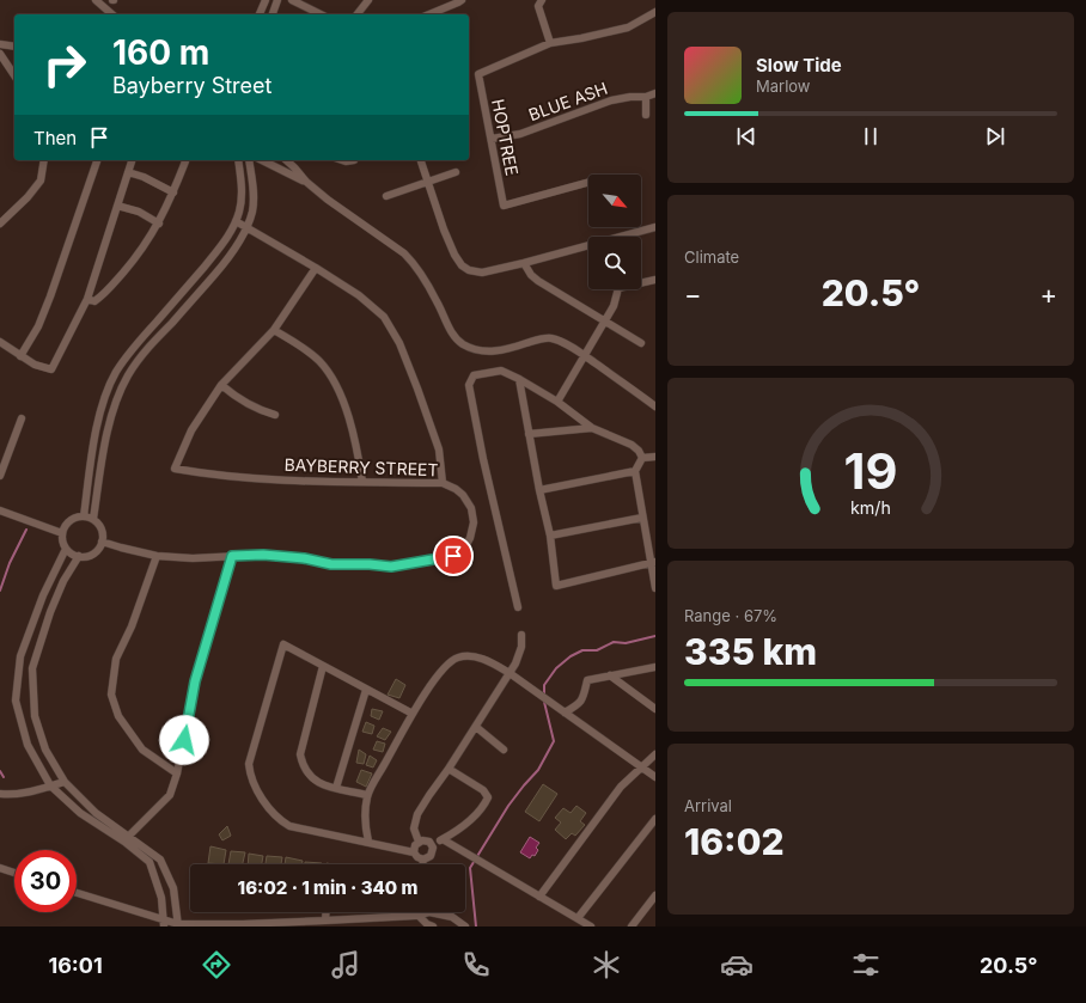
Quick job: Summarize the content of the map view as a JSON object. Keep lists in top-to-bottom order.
{
  "streets": {
    "street": ["BLUE ASH", "HOPTREE", "BAYBERRY STREET"]
  },
  "crossings": [
    ["BLUE ASH", "HOPTREE"]
  ],
  "north": "bottom right",
  "page": {
    "turn": ["160 m", "Bayberry Street"],
    "song": ["Slow Tide", "Marlow"],
    "then": "Then",
    "tile": [
      "Climate",
      ["Range · 67%", "335 km"],
      ["Arrival", "16:02"]
    ],
    "heat": ["−", "20.5°", "+"],
    "limit": "30",
    "trip": "16:02 · 1 min · 340 m",
    "tabs": ["16:01", "20.5°"],
    "gauge": ["19", "km/h"]
  }
}
